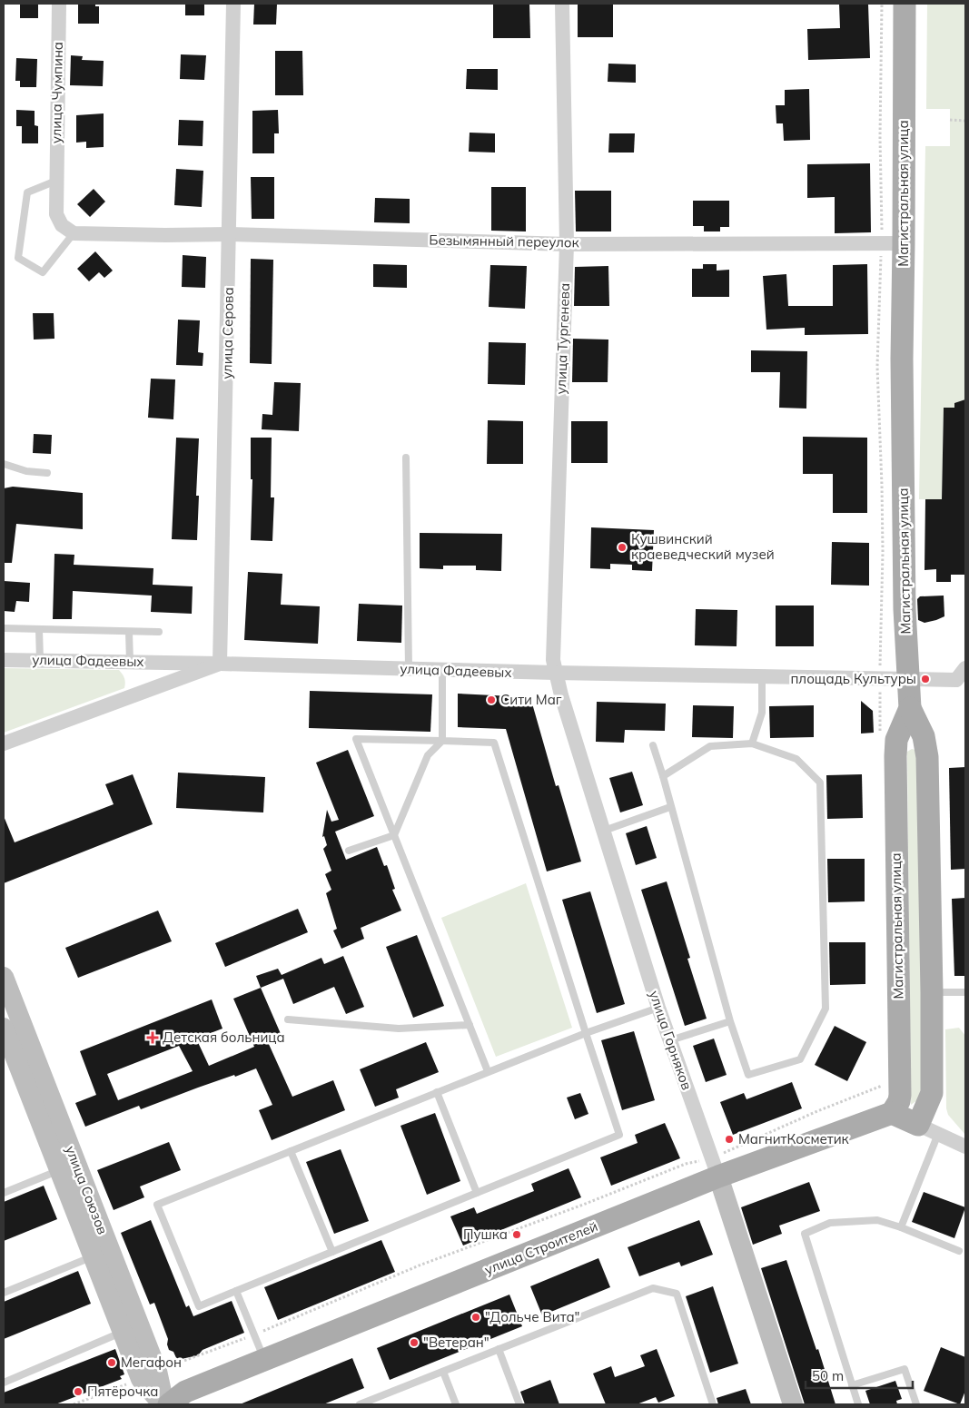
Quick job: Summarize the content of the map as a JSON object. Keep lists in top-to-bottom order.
{
  "streets": {
    "main road": ["Магистральная улица", "улица Строителей"],
    "street": [
      "улица Чумпина",
      "Безымянный переулок",
      "улица Серова",
      "улица Тургенева",
      "улица Фадеевых",
      "улица Горняков",
      "улица Союзов"
    ]
  },
  "crossings": [
    ["улица Чумпина", "Безымянный переулок"],
    ["Магистральная улица", "Безымянный переулок"],
    ["Магистральная улица", "улица Фадеевых"],
    ["Магистральная улица", "улица Строителей"],
    ["Безымянный переулок", "улица Серова"],
    ["Безымянный переулок", "улица Тургенева"],
    ["улица Серова", "улица Фадеевых"],
    ["улица Тургенева", "улица Фадеевых"],
    ["улица Тургенева", "улица Горняков"],
    ["улица Фадеевых", "улица Горняков"],
    ["улица Горняков", "улица Строителей"]
  ],
  "places": {
    "other": [
      "Кушвинский краеведческий музей",
      "площадь Культуры",
      "Сити Маг",
      "МагнитКосметик",
      "Пушка",
      "\"Дольче Вита\"",
      "\"Ветеран\"",
      "Мегафон",
      "Пятёрочка"
    ],
    "health": ["Детская больница"]
  },
  "scale_bar": "50 m"
}
